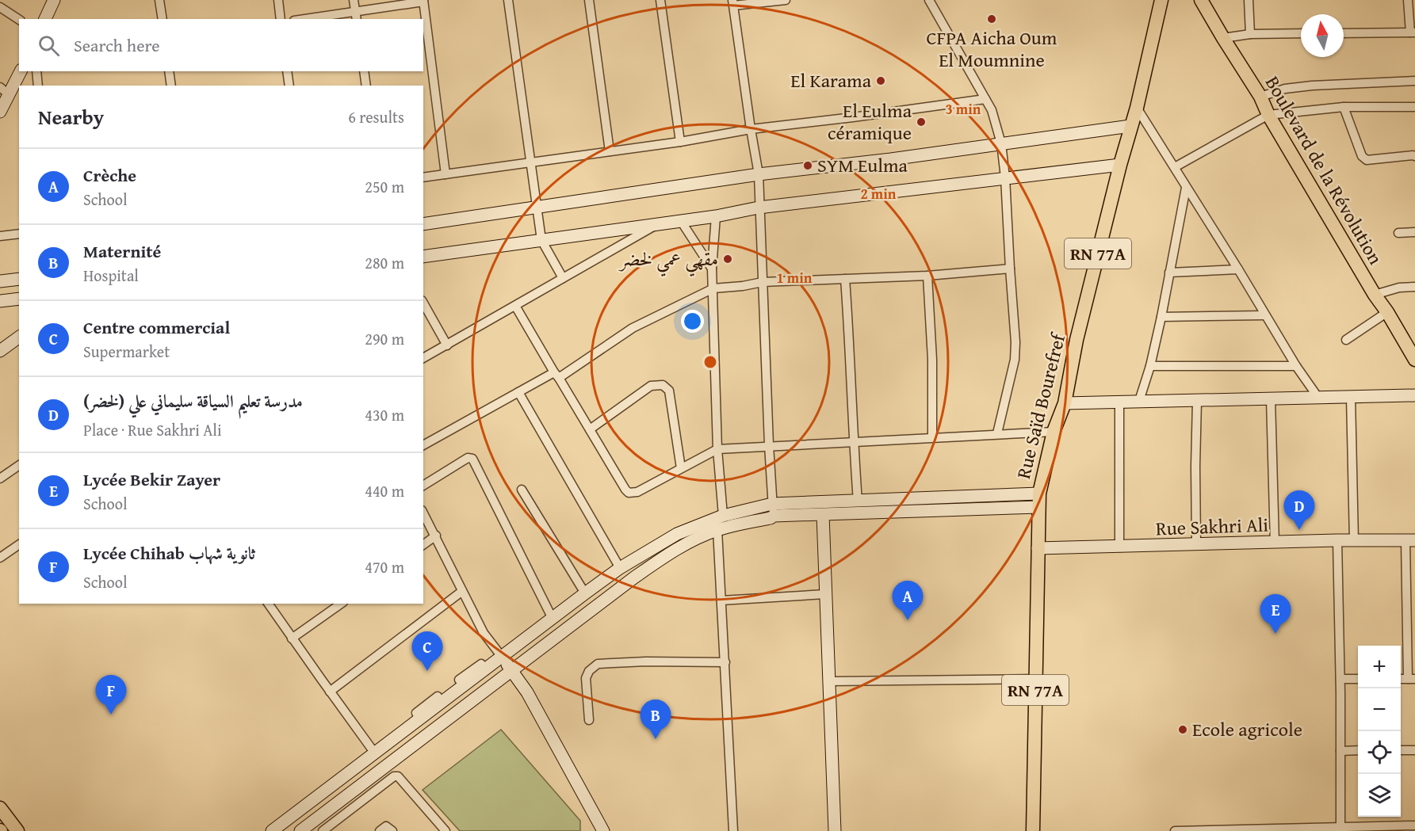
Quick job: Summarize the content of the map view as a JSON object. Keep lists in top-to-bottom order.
{
  "streets": {
    "main road": [
      "Boulevard de la Révolution",
      "RN 77A",
      "Rue Saïd Bourefref",
      "Rue Sakhri Ali"
    ]
  },
  "crossings": [
    ["Rue Saïd Bourefref", "Rue Sakhri Ali"]
  ],
  "places": [
    "CFPA Aicha Oum El Moumnine",
    "El Karama",
    "El Eulma céramique",
    "SYM Eulma",
    "مقهي عمي لخضر",
    "Ecole agricole"
  ],
  "north": "top",
  "page": {
    "search": "Search here",
    "heading": ["Nearby", "6 results"],
    "list": [
      {
        "mark": "A",
        "name": "Crèche",
        "note": "School",
        "value": "250 m"
      },
      {
        "mark": "B",
        "name": "Maternité",
        "note": "Hospital",
        "value": "280 m"
      },
      {
        "mark": "C",
        "name": "Centre commercial",
        "note": "Supermarket",
        "value": "290 m"
      },
      {
        "mark": "D",
        "name": "مدرسة تعليم السياقة سليماني علي (لخضر)",
        "note": "Place · Rue Sakhri Ali",
        "value": "430 m"
      },
      {
        "mark": "E",
        "name": "Lycée Bekir Zayer",
        "note": "School",
        "value": "440 m"
      },
      {
        "mark": "F",
        "name": "Lycée Chihab ثانوية شهاب",
        "note": "School",
        "value": "470 m"
      }
    ],
    "pins": [
      "D",
      "A",
      "E",
      "C",
      "F",
      "B"
    ],
    "map_buttons": ["+", "−"]
  },
  "rings": ["3 min", "2 min", "1 min"]
}
